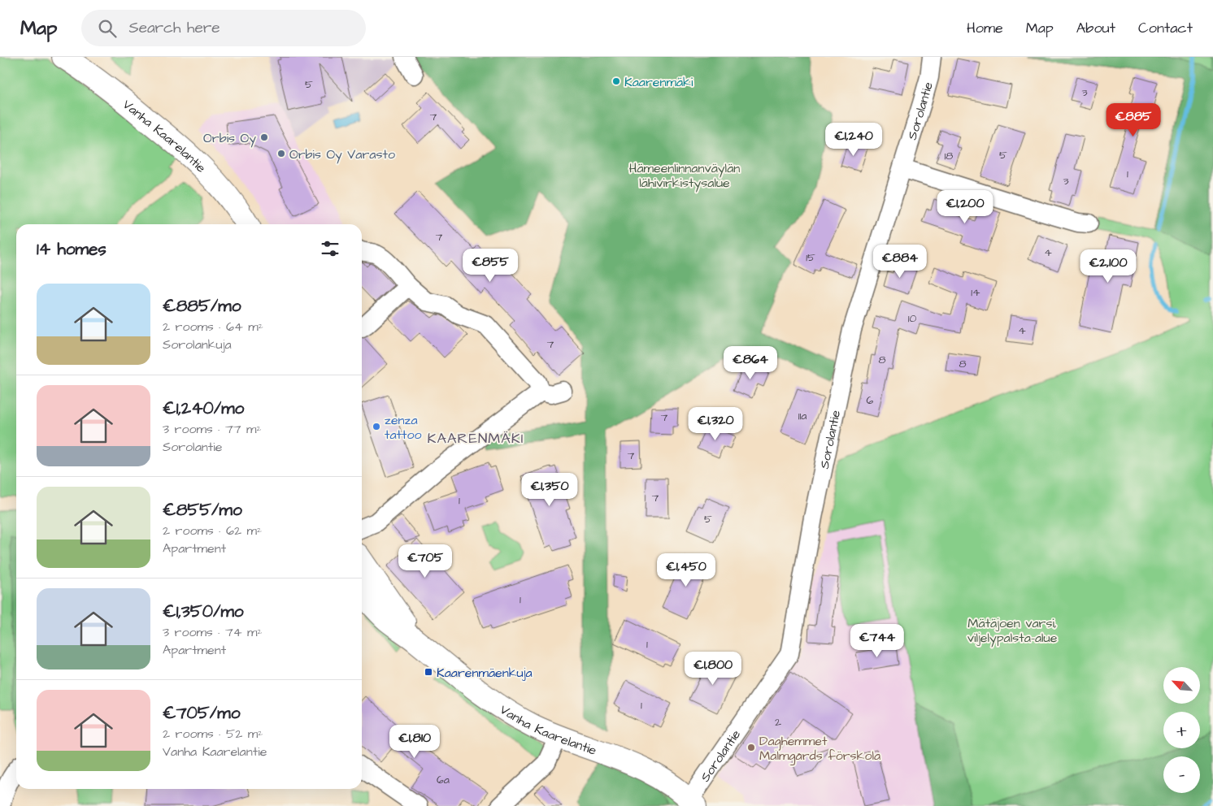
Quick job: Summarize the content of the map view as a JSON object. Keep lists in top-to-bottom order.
{
  "streets": {
    "main road": ["Vanha Kaarelantie"],
    "street": ["Sorolantie"]
  },
  "crossings": [
    ["Sorolantie", "Vanha Kaarelantie"]
  ],
  "districts": ["KAARENMÄKI"],
  "parks": ["Hämeenlinnanväylän lähivirkistysalue", "Mätäjoen varsi, viljelypalsta-alue"],
  "places": {
    "other": [
      "Kaarenmäki",
      "Orbis Oy",
      "Orbis Oy Varasto",
      "zenza tattoo",
      "Daghemmet Malmgårds förskola"
    ],
    "transit": ["Kaarenmäenkuja"]
  },
  "house_numbers": [
    "5",
    "3",
    "7",
    "5",
    "18",
    "1",
    "3",
    "7",
    "4",
    "15",
    "14",
    "10",
    "4",
    "7",
    "8",
    "8",
    "6",
    "11a",
    "7",
    "7",
    "7",
    "1",
    "5",
    "1",
    "1",
    "1",
    "2",
    "6a"
  ],
  "north": "top left",
  "page": {
    "header": "Map",
    "search": "Search here",
    "nav": [
      "Home",
      "Map",
      "About",
      "Contact"
    ],
    "price": [
      "€885",
      "€1,240",
      "€1,200",
      "€884",
      "€855",
      "€2,100",
      "€864",
      "€1,320",
      "€1,350",
      "€705",
      "€1,450",
      "€744",
      "€1,800",
      "€1,810"
    ],
    "heading": "14 homes",
    "list": [
      {
        "name": "€885/mo",
        "note": "2 rooms · 64 m² · Sorolankuja"
      },
      {
        "name": "€1,240/mo",
        "note": "3 rooms · 77 m² · Sorolantie"
      },
      {
        "name": "€855/mo",
        "note": "2 rooms · 62 m² · Apartment"
      },
      {
        "name": "€1,350/mo",
        "note": "3 rooms · 74 m² · Apartment"
      },
      {
        "name": "€705/mo",
        "note": "2 rooms · 52 m² · Vanha Kaarelantie"
      }
    ],
    "map_buttons": ["+", "−"]
  }
}
